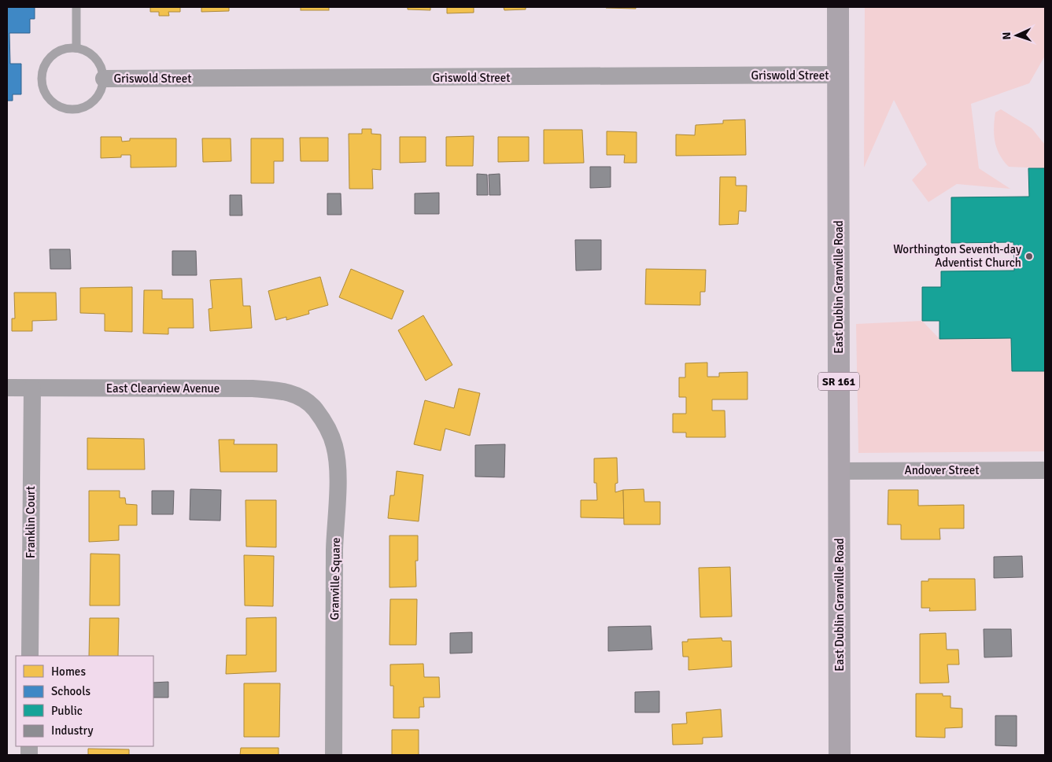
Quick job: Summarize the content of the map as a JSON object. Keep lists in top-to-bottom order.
{
  "streets": {
    "main road": ["East Dublin Granville Road", "SR 161"],
    "street": [
      "Griswold Street",
      "East Clearview Avenue",
      "Andover Street",
      "Franklin Court",
      "Granville Square"
    ]
  },
  "crossings": [
    ["Griswold Street", "East Dublin Granville Road"],
    ["East Dublin Granville Road", "Andover Street"],
    ["East Clearview Avenue", "Franklin Court"],
    ["East Clearview Avenue", "Granville Square"]
  ],
  "places": ["Worthington Seventh-day Adventist Church"],
  "legend": [
    "Homes",
    "Schools",
    "Public",
    "Industry"
  ],
  "north": "left"
}
